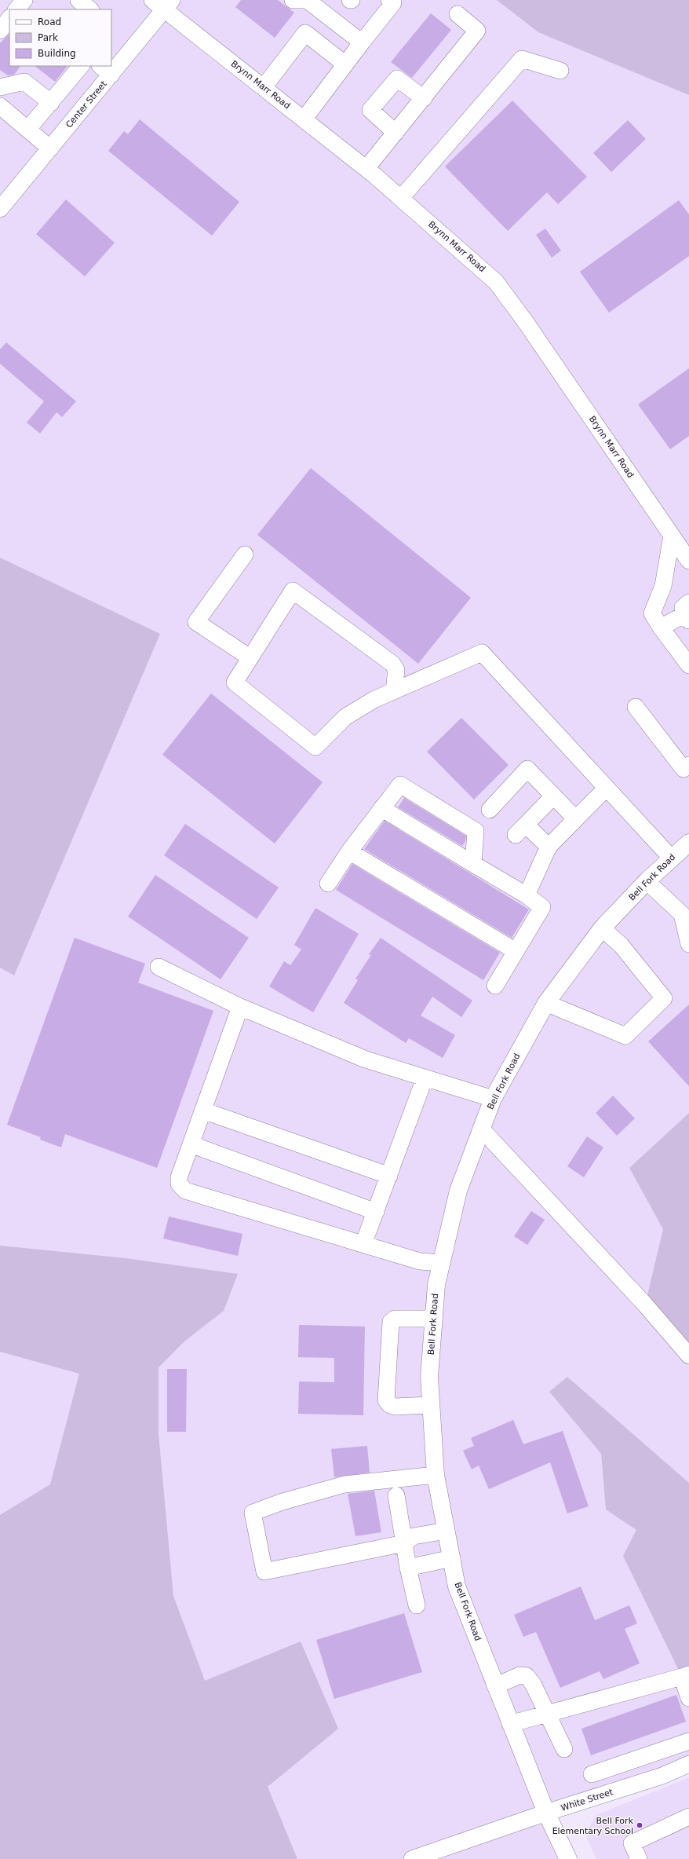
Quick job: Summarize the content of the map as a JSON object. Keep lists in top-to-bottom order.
{
  "streets": {
    "main road": ["Bell Fork Road"],
    "street": ["Brynn Marr Road", "Center Street", "White Street"]
  },
  "crossings": [
    ["Brynn Marr Road", "Center Street"],
    ["Bell Fork Road", "White Street"]
  ],
  "places": ["Bell Fork Elementary School"],
  "legend": ["Road", "Park", "Building"]
}
